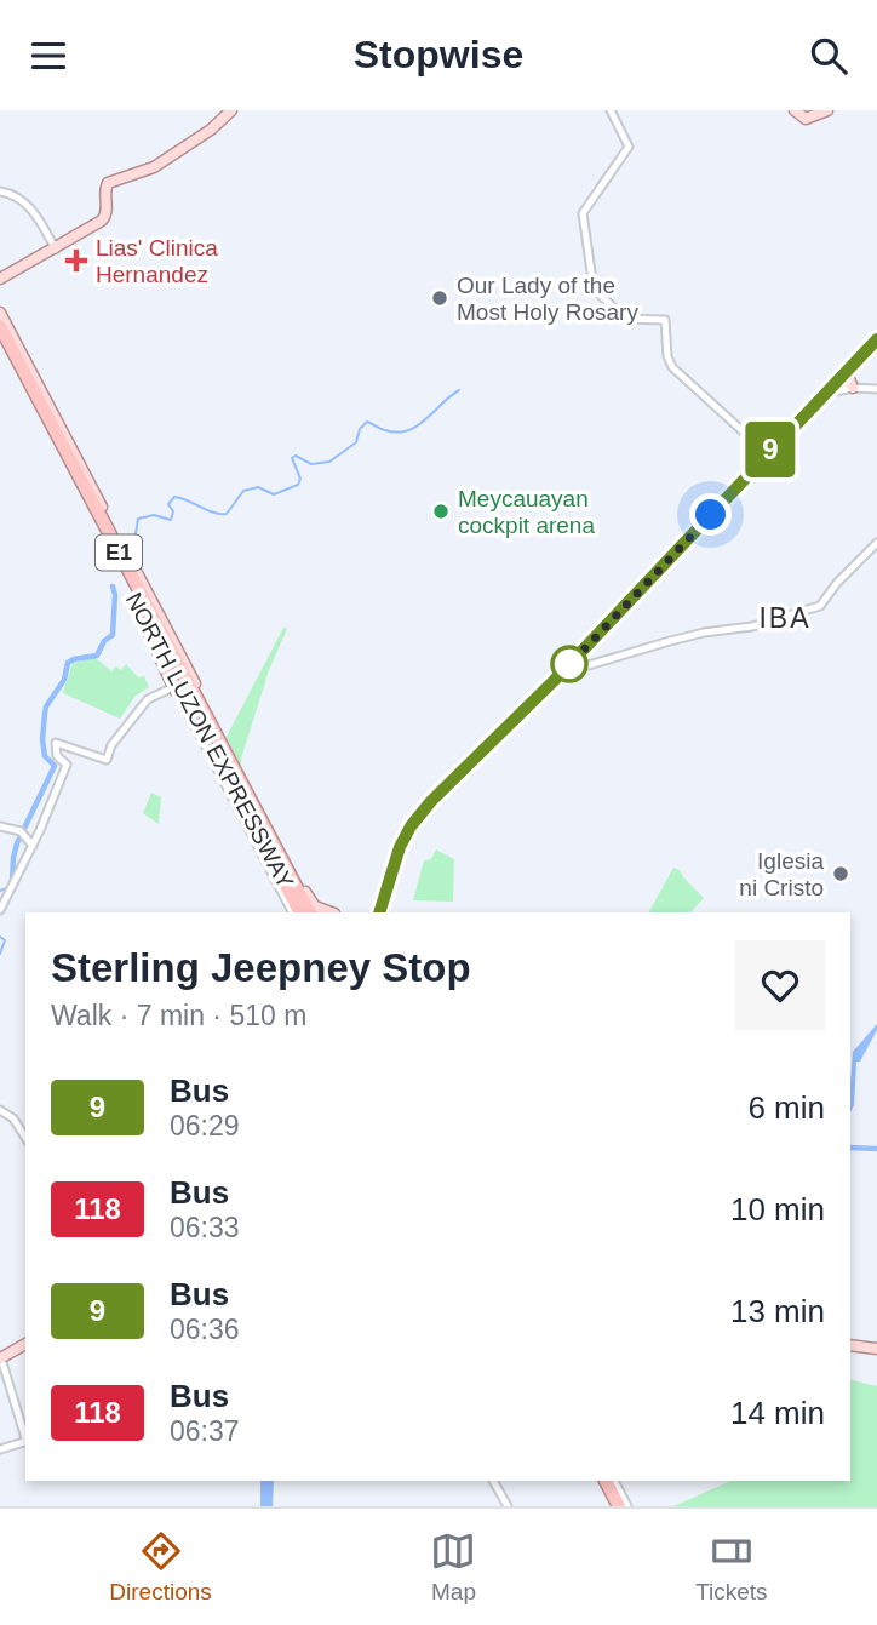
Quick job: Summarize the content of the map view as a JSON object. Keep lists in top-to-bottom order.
{
  "streets": {
    "highway": ["E1", "NORTH LUZON EXPRESSWAY"]
  },
  "districts": ["IBA"],
  "places": {
    "health": ["Lias' Clinica Hernandez"],
    "other": ["Our Lady of the Most Holy Rosary", "Meycauayan cockpit arena", "Iglesia ni Cristo"]
  },
  "lines": ["bus line 9"],
  "page": {
    "header": "Stopwise",
    "on_map": "9",
    "heading": ["Sterling Jeepney Stop", "Walk · 7 min · 510 m"],
    "list": [
      {
        "mark": "9",
        "name": "Bus",
        "note": "06:29",
        "value": "6 min"
      },
      {
        "mark": "118",
        "name": "Bus",
        "note": "06:33",
        "value": "10 min"
      },
      {
        "mark": "9",
        "name": "Bus",
        "note": "06:36",
        "value": "13 min"
      },
      {
        "mark": "118",
        "name": "Bus",
        "note": "06:37",
        "value": "14 min"
      }
    ],
    "tabs": ["Directions", "Map", "Tickets"]
  }
}
